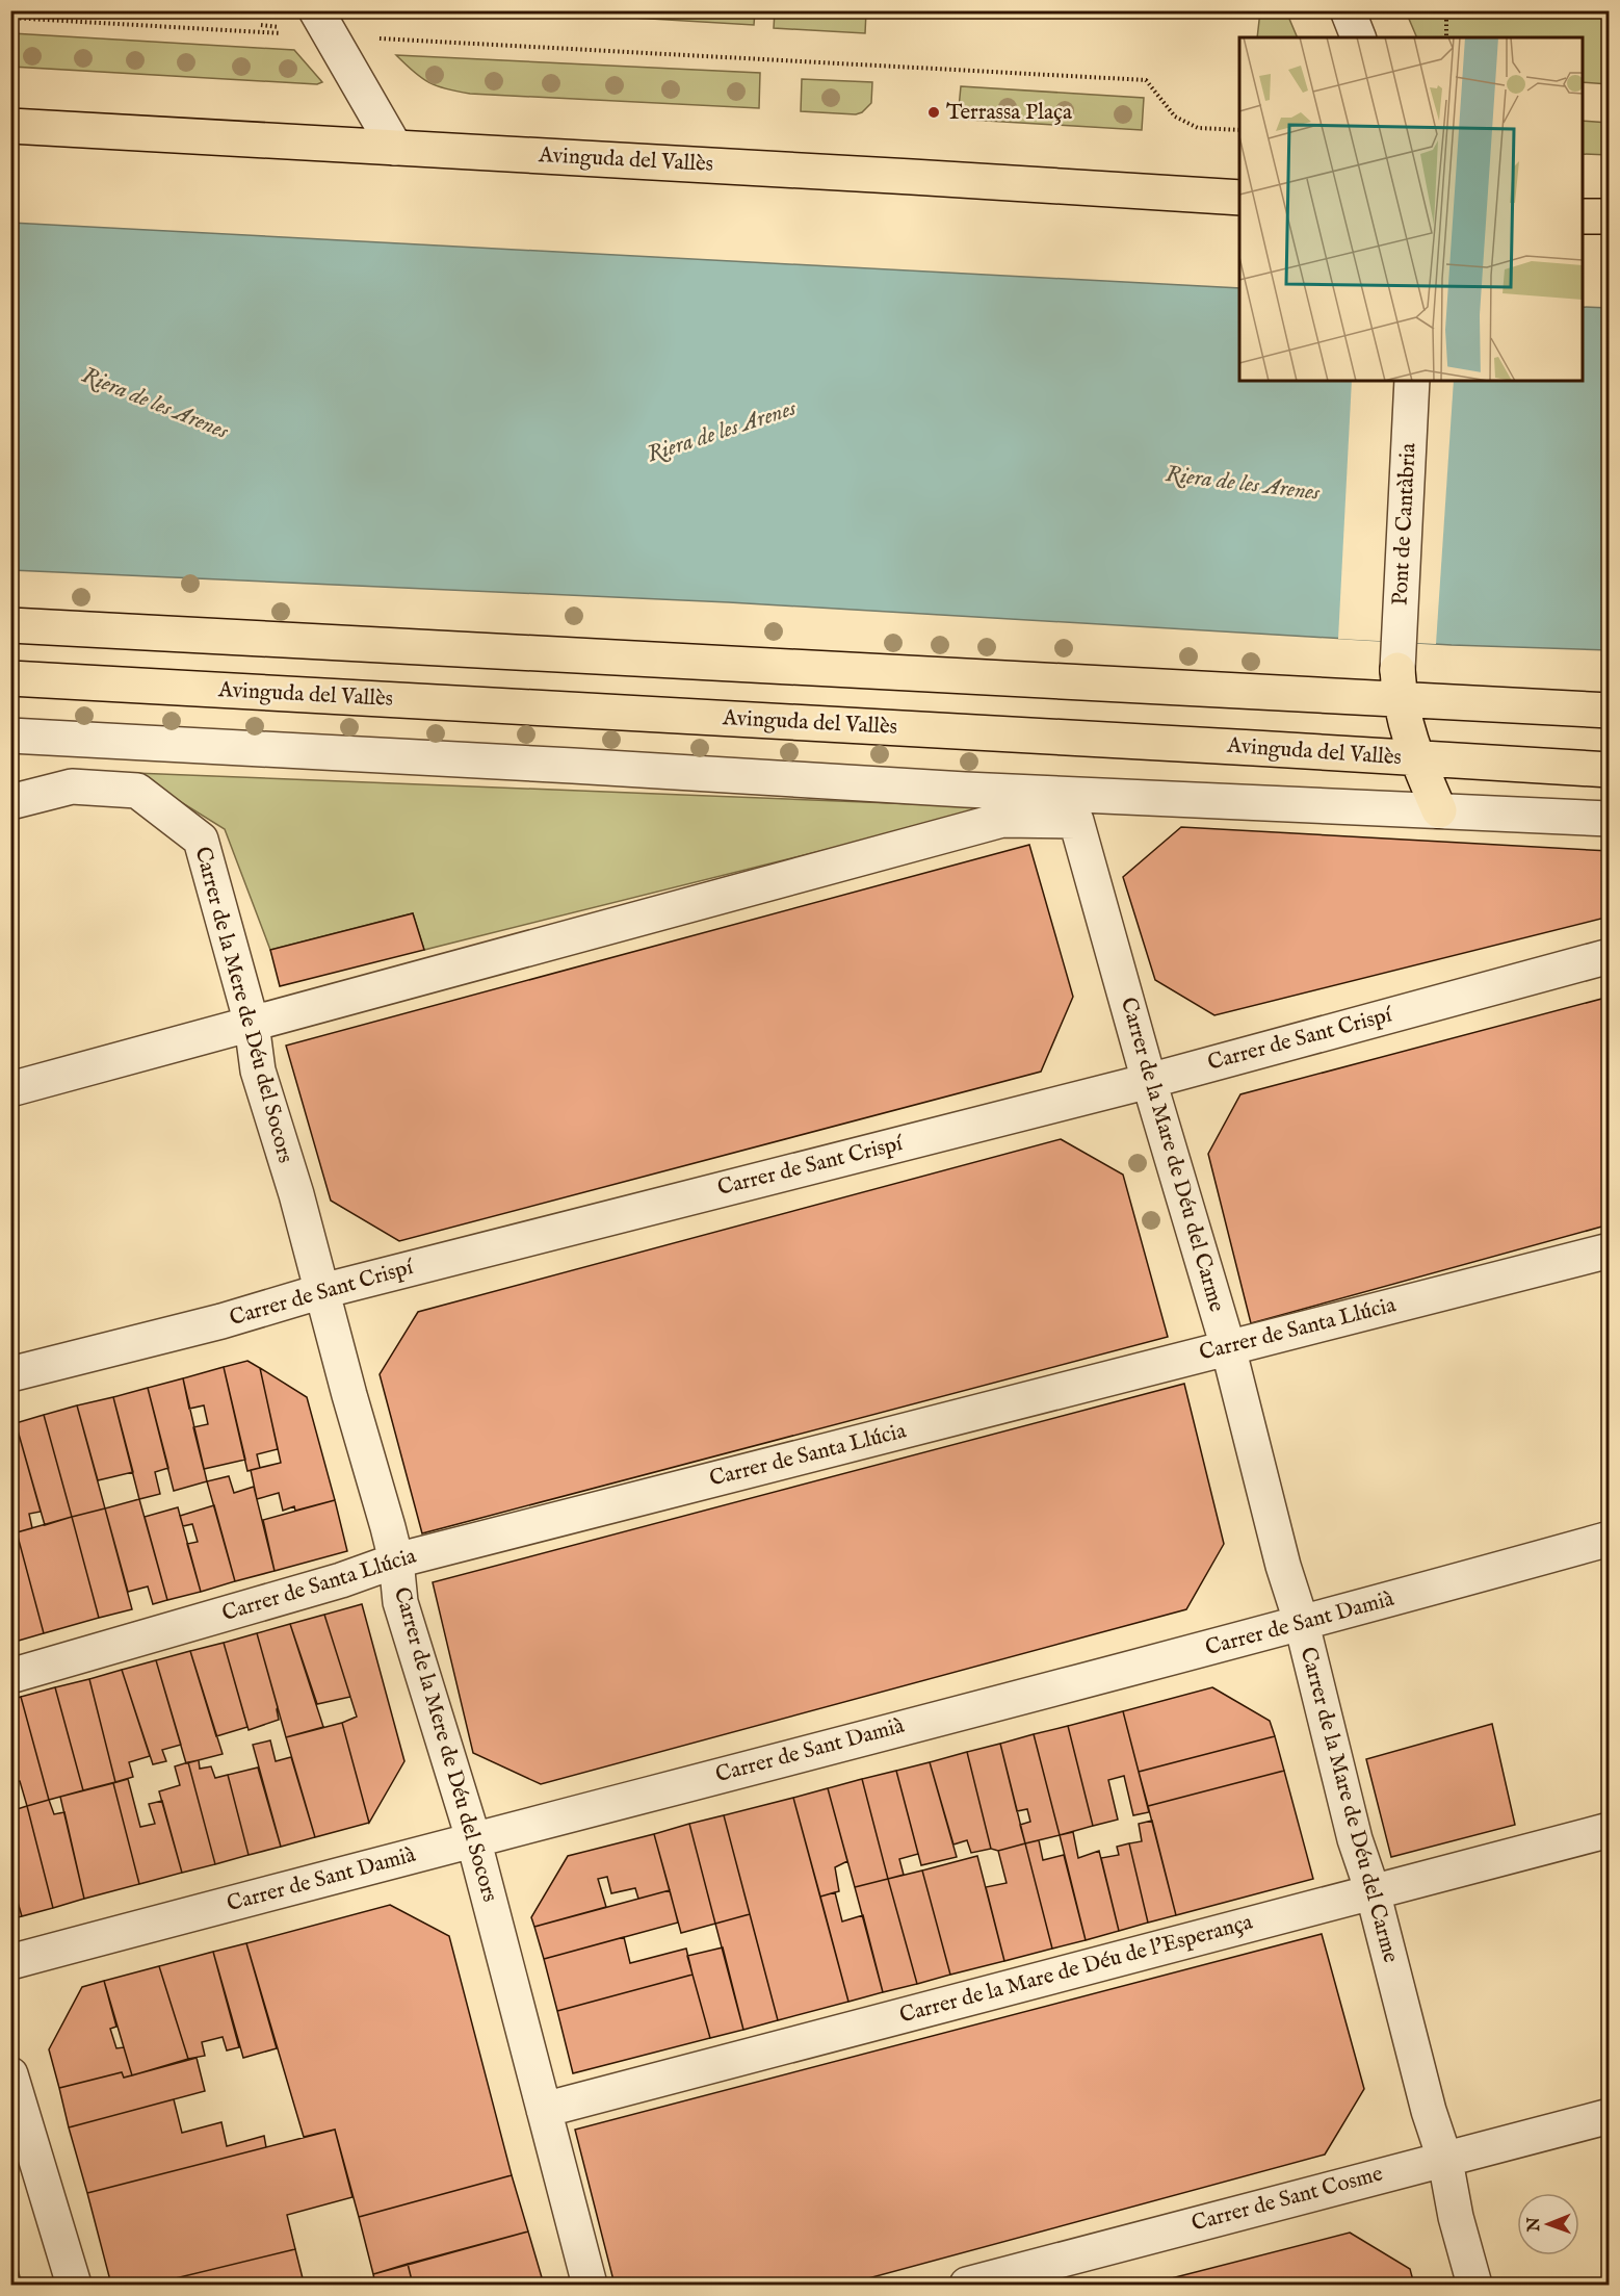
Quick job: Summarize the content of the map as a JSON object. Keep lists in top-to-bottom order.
{
  "streets": {
    "main road": ["Avinguda del Vallès"],
    "street": [
      "Pont de Cantàbria",
      "Carrer de la Mere de Déu del Socors",
      "Carrer de Sant Crispí",
      "Carrer de la Mare de Déu del Carme",
      "Carrer de Santa Llúcia",
      "Carrer de Sant Damià",
      "Carrer de la Mare de Déu de l'Esperança",
      "Carrer de Sant Cosme"
    ]
  },
  "crossings": [
    ["Carrer de la Mere de Déu del Socors", "Carrer de Sant Crispí"],
    ["Carrer de la Mere de Déu del Socors", "Carrer de la Mare de Déu del Carme"],
    ["Carrer de la Mere de Déu del Socors", "Carrer de Santa Llúcia"],
    ["Carrer de la Mere de Déu del Socors", "Carrer de Sant Damià"],
    ["Carrer de la Mere de Déu del Socors", "Carrer de la Mare de Déu de l'Esperança"],
    ["Carrer de Sant Crispí", "Carrer de la Mare de Déu del Carme"],
    ["Carrer de la Mare de Déu del Carme", "Carrer de Santa Llúcia"],
    ["Carrer de la Mare de Déu del Carme", "Carrer de Sant Damià"],
    ["Carrer de la Mare de Déu del Carme", "Carrer de la Mare de Déu de l'Esperança"],
    ["Carrer de la Mare de Déu del Carme", "Carrer de Sant Cosme"]
  ],
  "water": ["Riera de les Arenes"],
  "places": ["Terrassa Plaça"],
  "north": "left"
}
